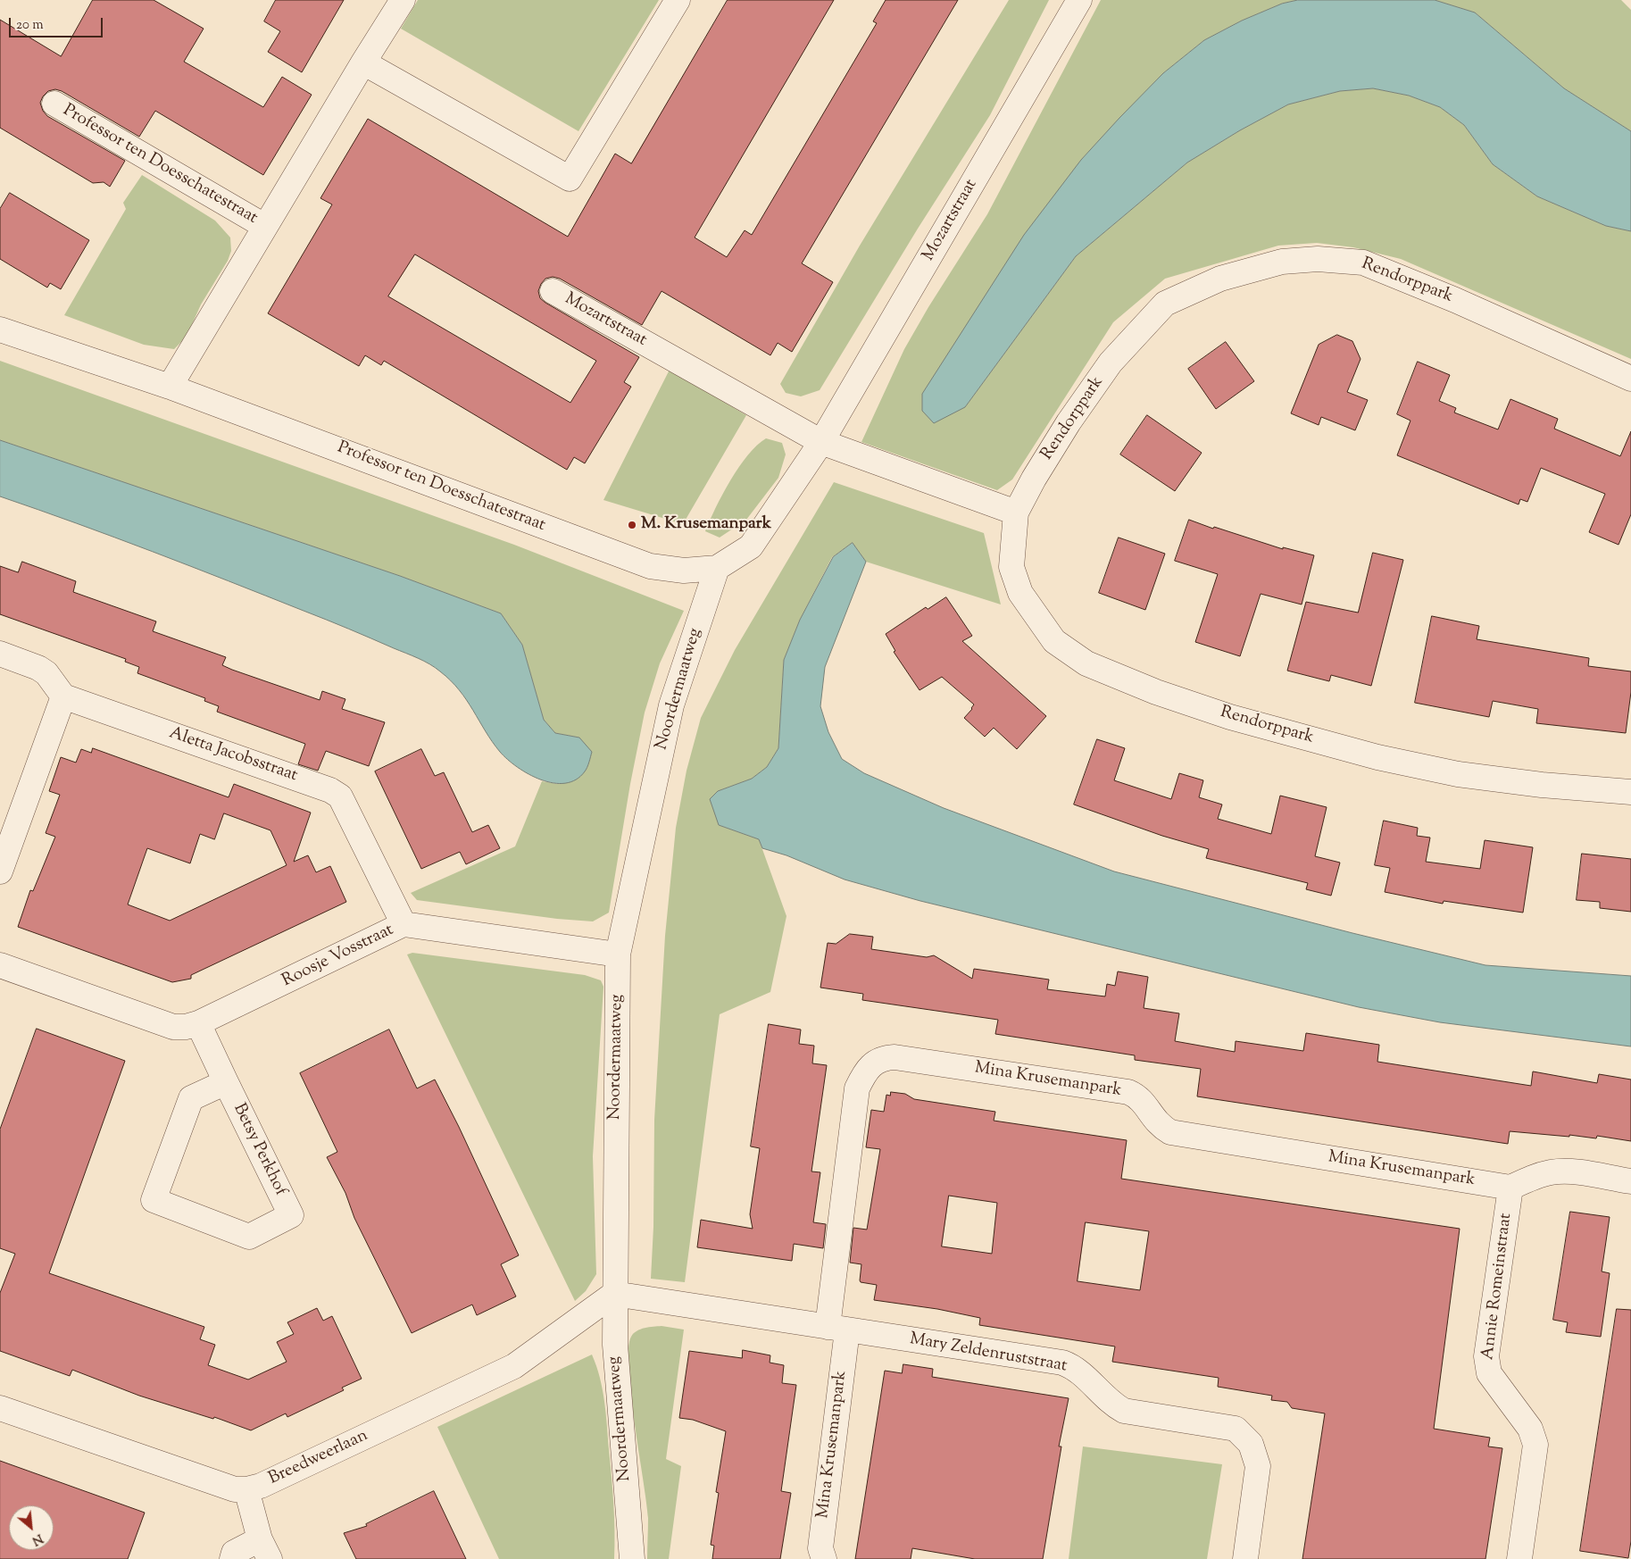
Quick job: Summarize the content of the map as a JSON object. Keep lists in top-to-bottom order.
{
  "streets": {
    "street": [
      "Professor ten Doesschatestraat",
      "Mozartstraat",
      "Rendorppark",
      "Noordermaatweg",
      "Aletta Jacobsstraat",
      "Roosje Vosstraat",
      "Mina Krusemanpark",
      "Betsy Perkhof",
      "Annie Romeinstraat",
      "Mary Zeldenruststraat",
      "Breedweerlaan"
    ]
  },
  "crossings": [
    ["Professor ten Doesschatestraat", "Mozartstraat"],
    ["Professor ten Doesschatestraat", "Noordermaatweg"],
    ["Mozartstraat", "Noordermaatweg"],
    ["Noordermaatweg", "Roosje Vosstraat"],
    ["Noordermaatweg", "Mary Zeldenruststraat"],
    ["Noordermaatweg", "Breedweerlaan"],
    ["Aletta Jacobsstraat", "Roosje Vosstraat"],
    ["Mina Krusemanpark", "Annie Romeinstraat"],
    ["Mina Krusemanpark", "Mary Zeldenruststraat"],
    ["Mary Zeldenruststraat", "Breedweerlaan"]
  ],
  "places": ["M. Krusemanpark"],
  "scale_bar": "20 m",
  "north": "bottom right"
}
